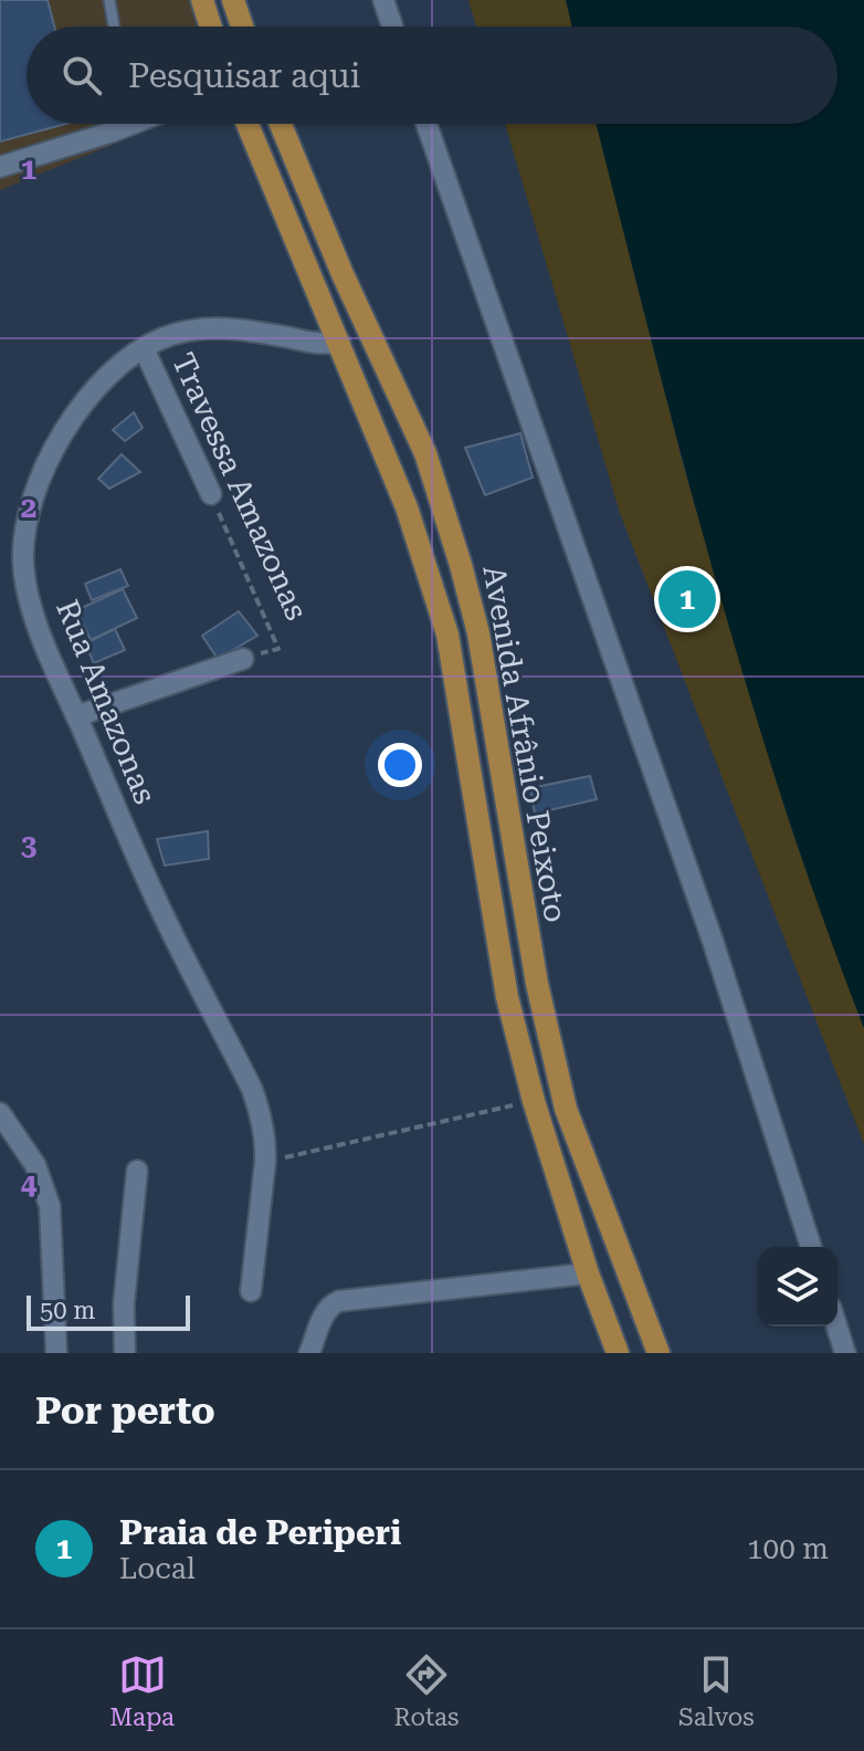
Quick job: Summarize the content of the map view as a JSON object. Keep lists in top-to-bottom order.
{
  "streets": {
    "main road": ["Avenida Afrânio Peixoto"],
    "street": ["Travessa Amazonas", "Rua Amazonas"]
  },
  "crossings": [
    ["Travessa Amazonas", "Rua Amazonas"],
    ["Rua Amazonas", "Avenida Afrânio Peixoto"]
  ],
  "scale_bar": "50 m",
  "page": {
    "search": "Pesquisar aqui",
    "pins": "1",
    "scale": "50 m",
    "heading": "Por perto",
    "list": [
      {
        "mark": "1",
        "name": "Praia de Periperi",
        "note": "Local",
        "value": "100 m"
      }
    ],
    "nav": ["Mapa", "Rotas", "Salvos"]
  },
  "grid": {
    "rows": [
      "1",
      "2",
      "3",
      "4"
    ]
  }
}
